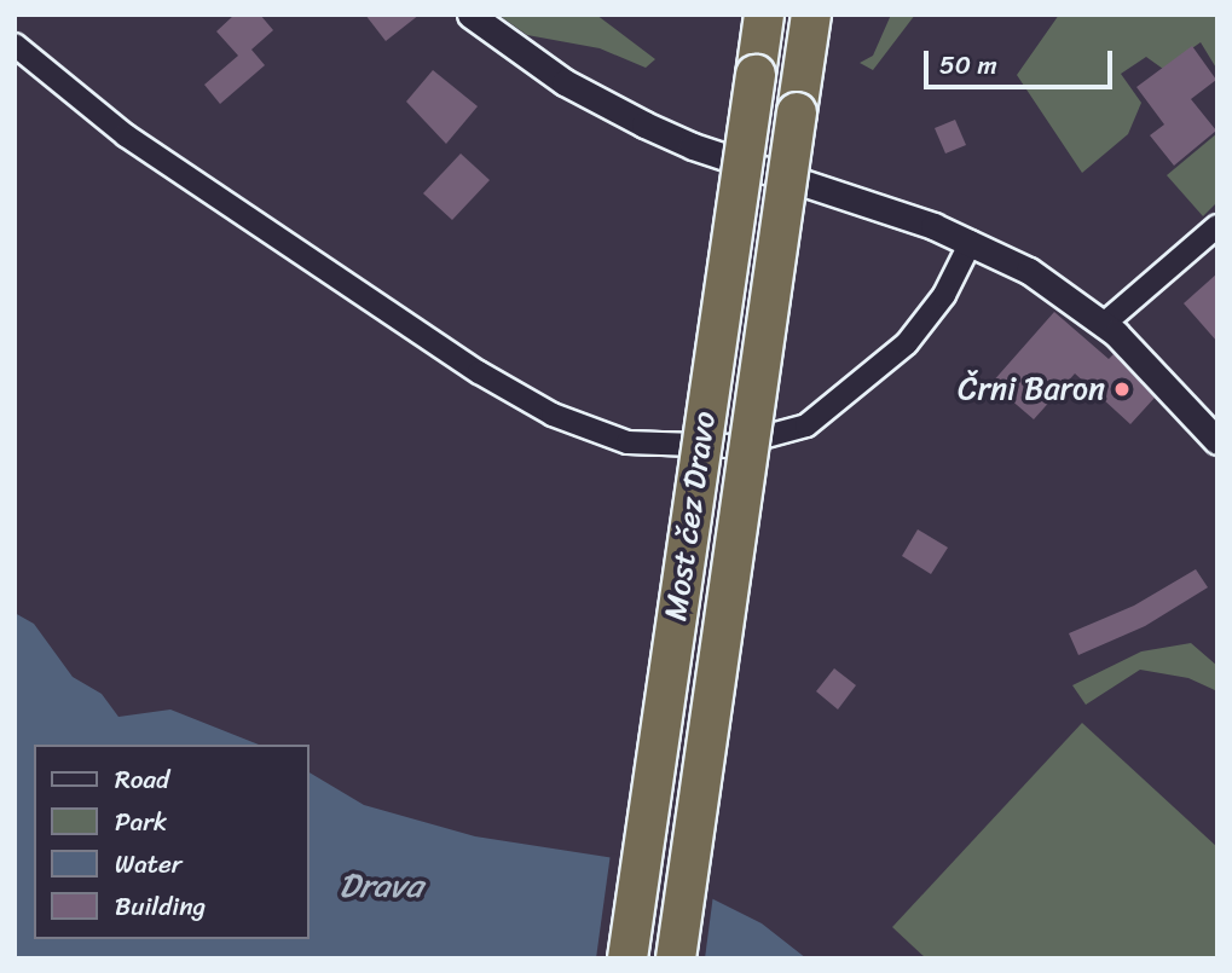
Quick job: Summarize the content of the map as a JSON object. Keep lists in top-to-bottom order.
{
  "streets": {
    "highway": ["Most čez Dravo"]
  },
  "water": ["Drava"],
  "places": ["Črni Baron"],
  "legend": [
    "Road",
    "Park",
    "Water",
    "Building"
  ],
  "scale_bar": "50 m"
}
